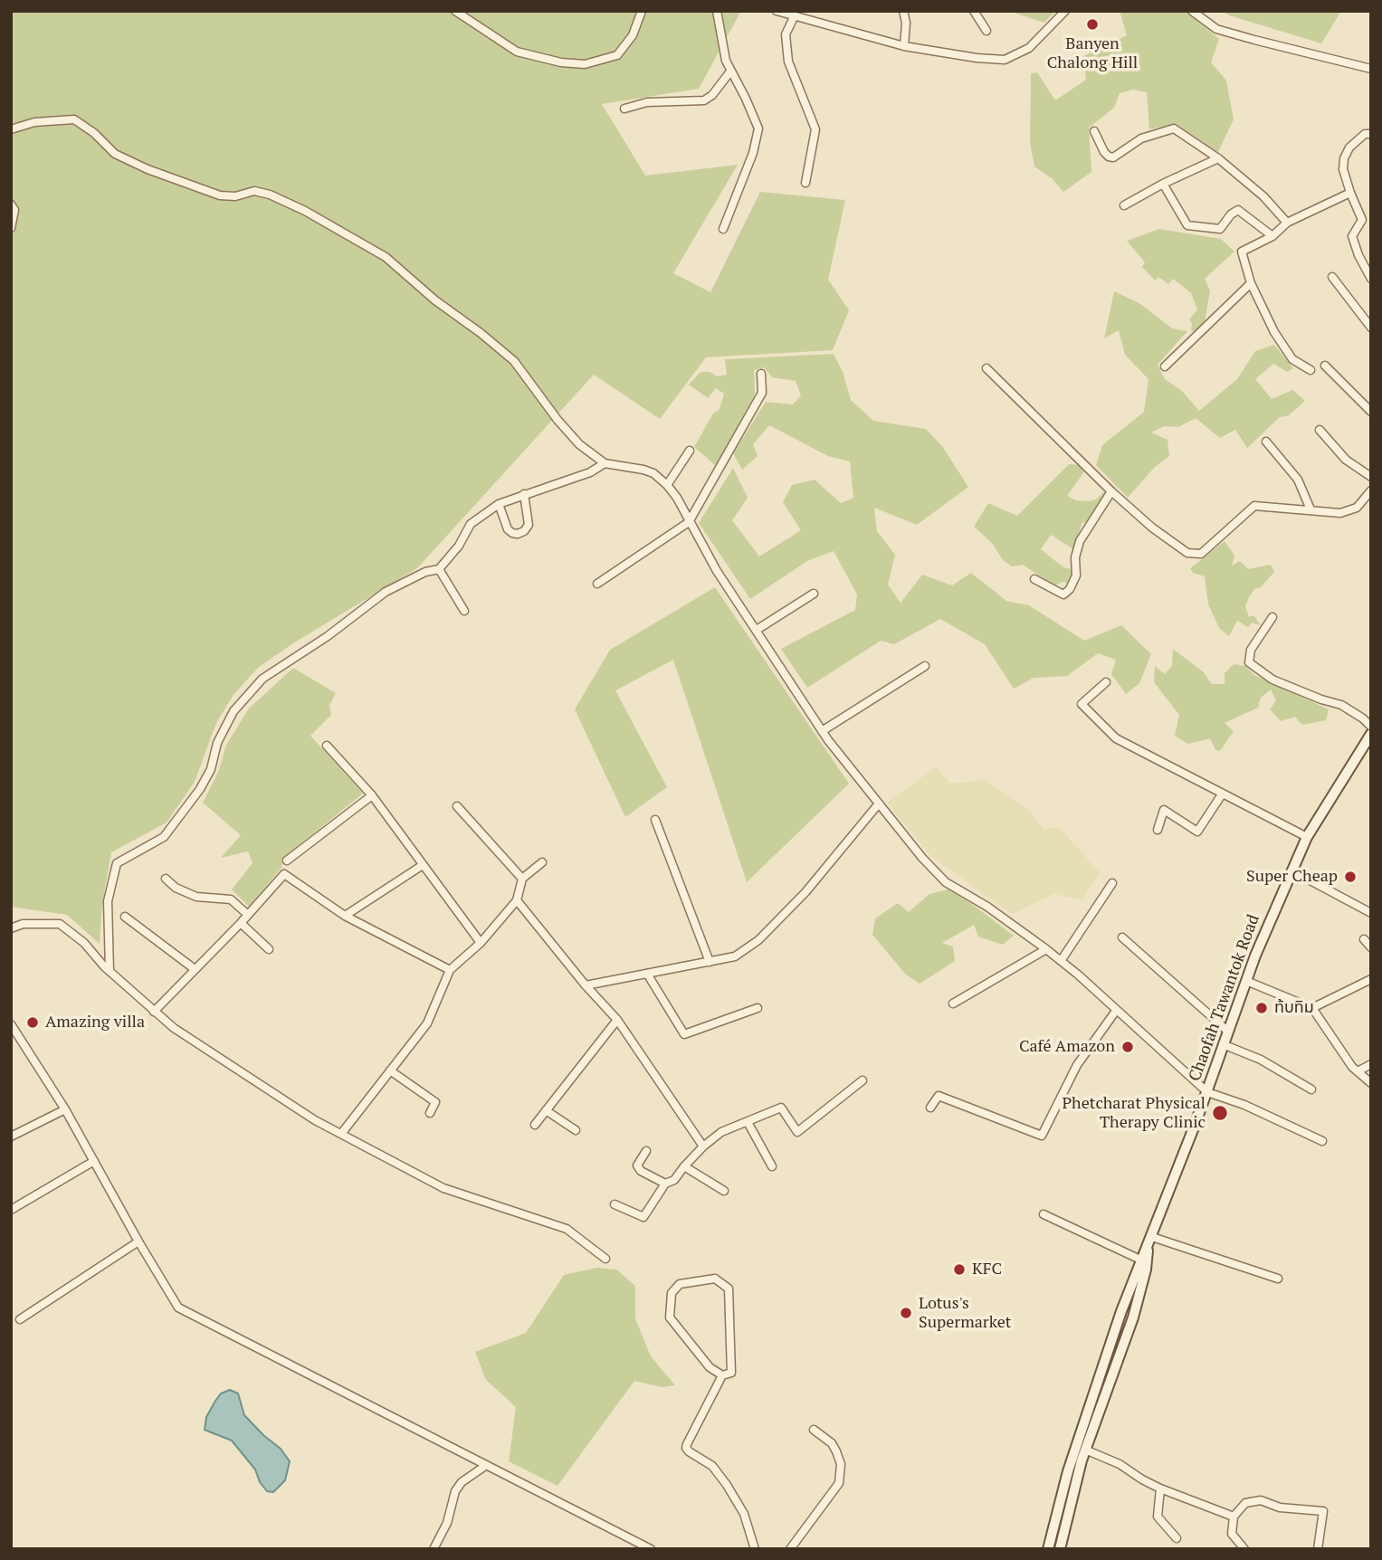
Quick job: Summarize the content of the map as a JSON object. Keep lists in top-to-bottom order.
{
  "streets": {
    "main road": ["Chaofah Tawantok Road"]
  },
  "places": [
    "Banyen Chalong Hill",
    "Super Cheap",
    "ท้บทิม",
    "Amazing villa",
    "Café Amazon",
    "Phetcharat Physical Therapy Clinic",
    "KFC",
    "Lotus's Supermarket"
  ]
}
